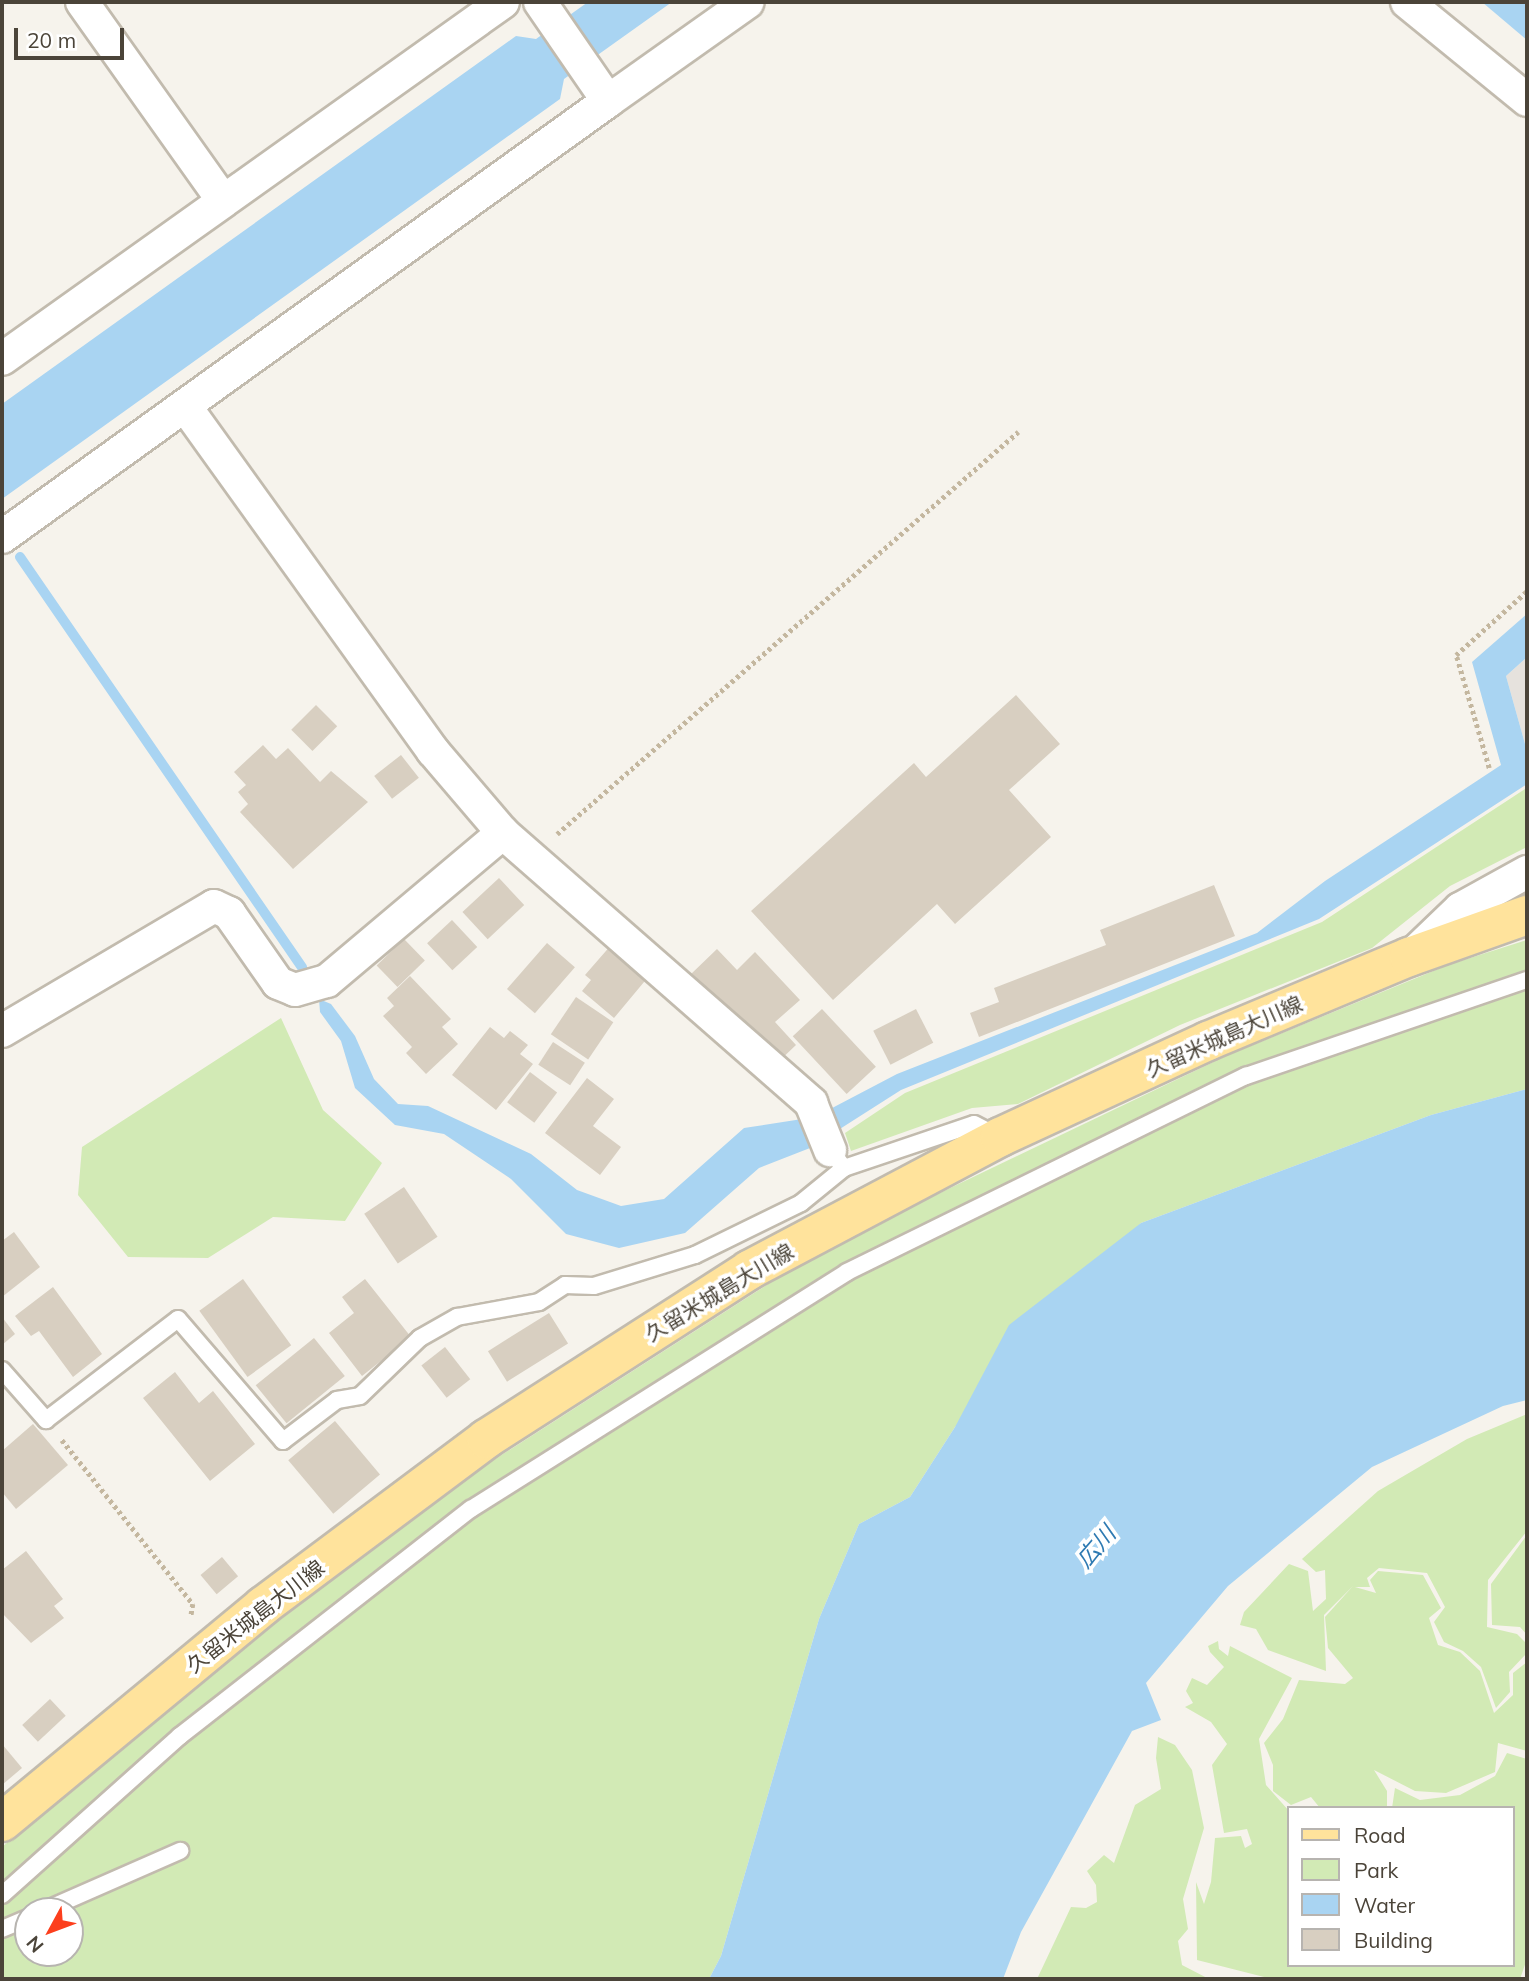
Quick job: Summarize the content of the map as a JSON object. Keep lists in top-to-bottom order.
{
  "streets": {
    "main road": ["久留米城島大川線"]
  },
  "water": ["広川"],
  "legend": [
    "Road",
    "Park",
    "Water",
    "Building"
  ],
  "scale_bar": "20 m",
  "north": "bottom left"
}
